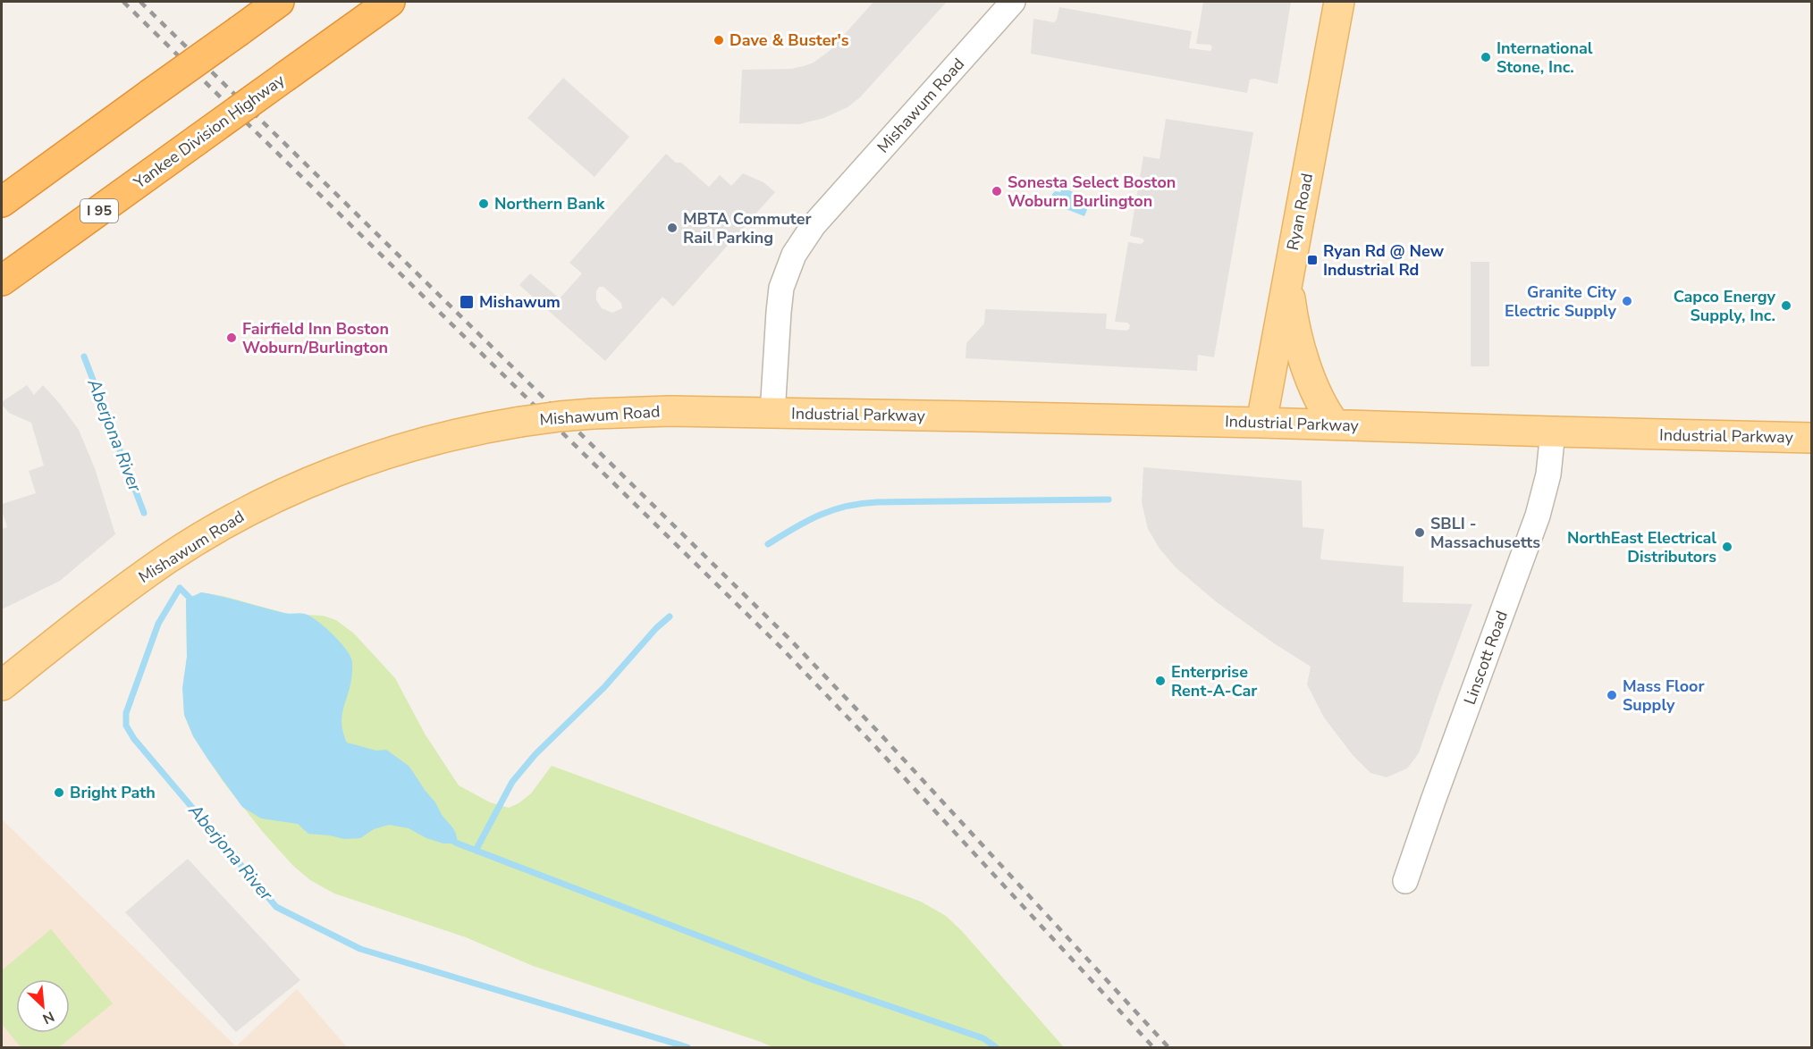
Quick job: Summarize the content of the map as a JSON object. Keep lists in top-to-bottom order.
{
  "streets": {
    "highway": ["Yankee Division Highway", "I 95"],
    "main road": ["Mishawum Road", "Ryan Road", "Industrial Parkway"],
    "street": ["Linscott Road"]
  },
  "crossings": [
    ["Mishawum Road", "Industrial Parkway"],
    ["Ryan Road", "Industrial Parkway"],
    ["Industrial Parkway", "Linscott Road"]
  ],
  "water": ["Aberjona River"],
  "places": {
    "other": [
      "Dave & Buster's",
      "International Stone, Inc.",
      "Sonesta Select Boston Woburn Burlington",
      "Northern Bank",
      "MBTA Commuter Rail Parking",
      "Granite City Electric Supply",
      "Capco Energy Supply, Inc.",
      "Fairfield Inn Boston Woburn/Burlington",
      "SBLI - Massachusetts",
      "NorthEast Electrical Distributors",
      "Enterprise Rent-A-Car",
      "Mass Floor Supply",
      "Bright Path"
    ],
    "transit": ["Ryan Rd @ New Industrial Rd", "Mishawum"]
  },
  "north": "bottom right"
}
